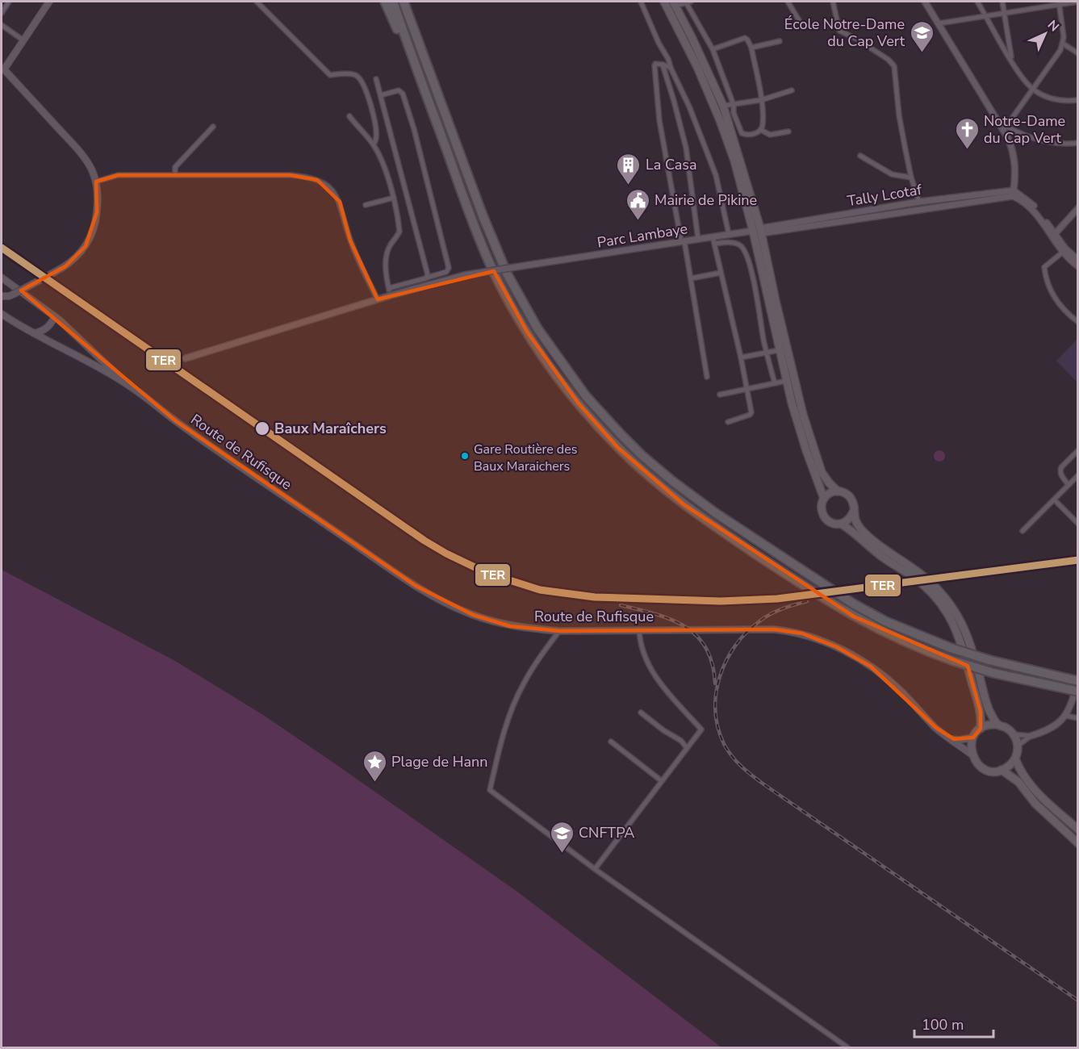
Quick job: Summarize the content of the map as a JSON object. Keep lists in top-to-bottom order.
{
  "streets": {
    "main road": ["Route de Rufisque"],
    "street": ["Tally Lcotaf", "Parc Lambaye"]
  },
  "crossings": [
    ["Tally Lcotaf", "Parc Lambaye"]
  ],
  "places": {
    "school or university": ["École Notre-Dame du Cap Vert", "CNFTPA"],
    "church": ["Notre-Dame du Cap Vert"],
    "building": ["La Casa"],
    "public building": ["Mairie de Pikine"],
    "other": ["Baux Maraîchers", "Gare Routière des Baux Maraichers"],
    "place": ["Plage de Hann"]
  },
  "lines": ["transit line TER"],
  "scale_bar": "100 m",
  "north": "top right"
}
